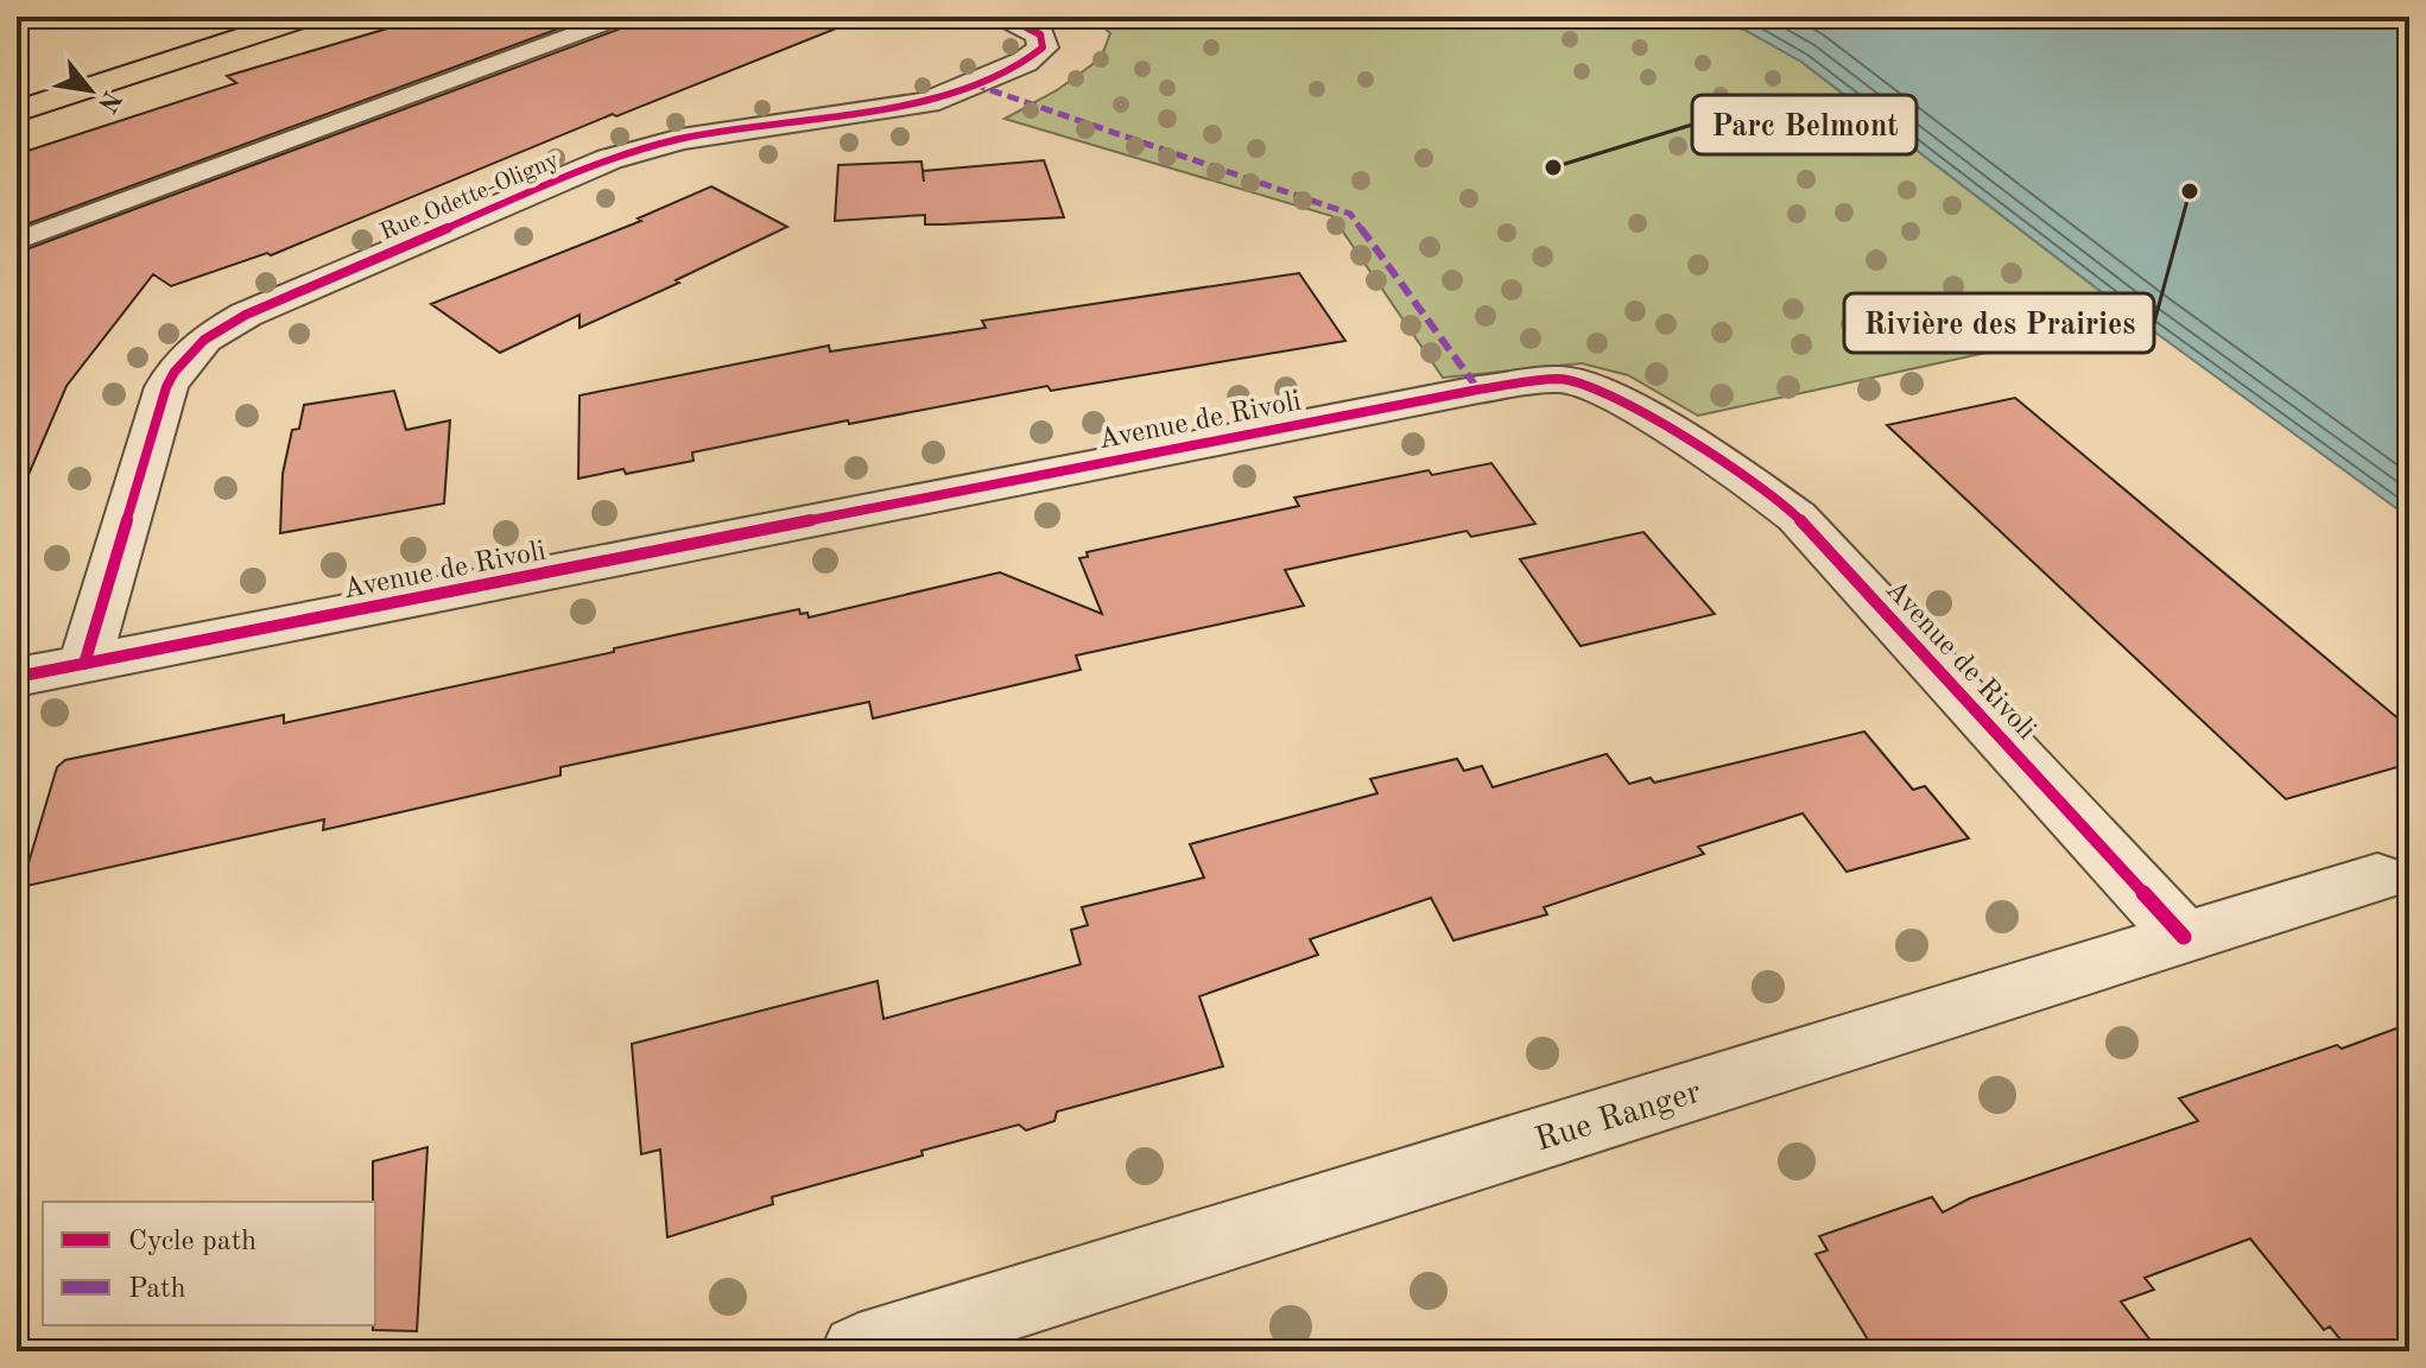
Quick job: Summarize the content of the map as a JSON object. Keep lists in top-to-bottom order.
{
  "streets": {
    "street": ["Rue Odette-Oligny", "Avenue de Rivoli", "Rue Ranger"]
  },
  "crossings": [
    ["Rue Odette-Oligny", "Avenue de Rivoli"],
    ["Avenue de Rivoli", "Rue Ranger"]
  ],
  "places": ["Parc Belmont", "Rivière des Prairies"],
  "legend": ["Cycle path", "Path"],
  "north": "bottom right"
}
